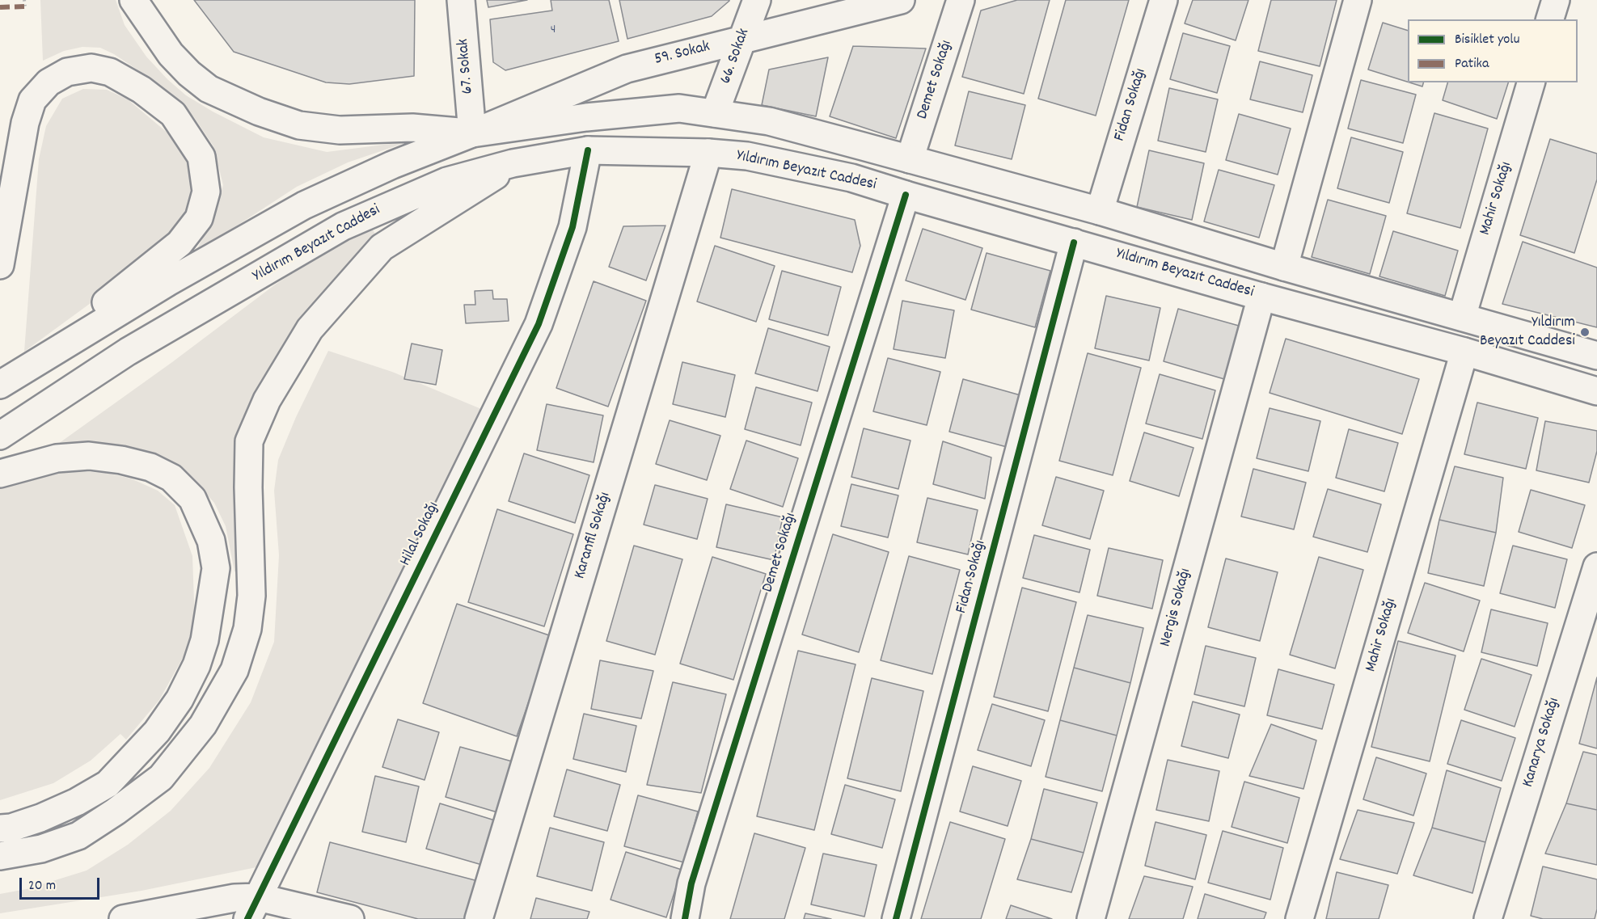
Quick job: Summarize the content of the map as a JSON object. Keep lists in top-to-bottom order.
{
  "streets": {
    "street": [
      "59. Sokak",
      "66. Sokak",
      "67. Sokak",
      "Demet Sokağı",
      "Fidan Sokağı",
      "Yıldırım Beyazıt Caddesi",
      "Mahir Sokağı",
      "Hilal Sokağı",
      "Karanfil Sokağı",
      "Nergis Sokağı",
      "Kanarya Sokağı"
    ]
  },
  "crossings": [
    ["59. Sokak", "66. Sokak"],
    ["59. Sokak", "67. Sokak"],
    ["Demet Sokağı", "Yıldırım Beyazıt Caddesi"],
    ["Fidan Sokağı", "Yıldırım Beyazıt Caddesi"],
    ["Yıldırım Beyazıt Caddesi", "Mahir Sokağı"],
    ["Yıldırım Beyazıt Caddesi", "Hilal Sokağı"],
    ["Yıldırım Beyazıt Caddesi", "Karanfil Sokağı"],
    ["Yıldırım Beyazıt Caddesi", "Nergis Sokağı"]
  ],
  "places": ["Yıldırım Beyazıt Caddesi"],
  "house_numbers": ["4"],
  "legend": ["Bisiklet yolu", "Patika"],
  "scale_bar": "20 m"
}
